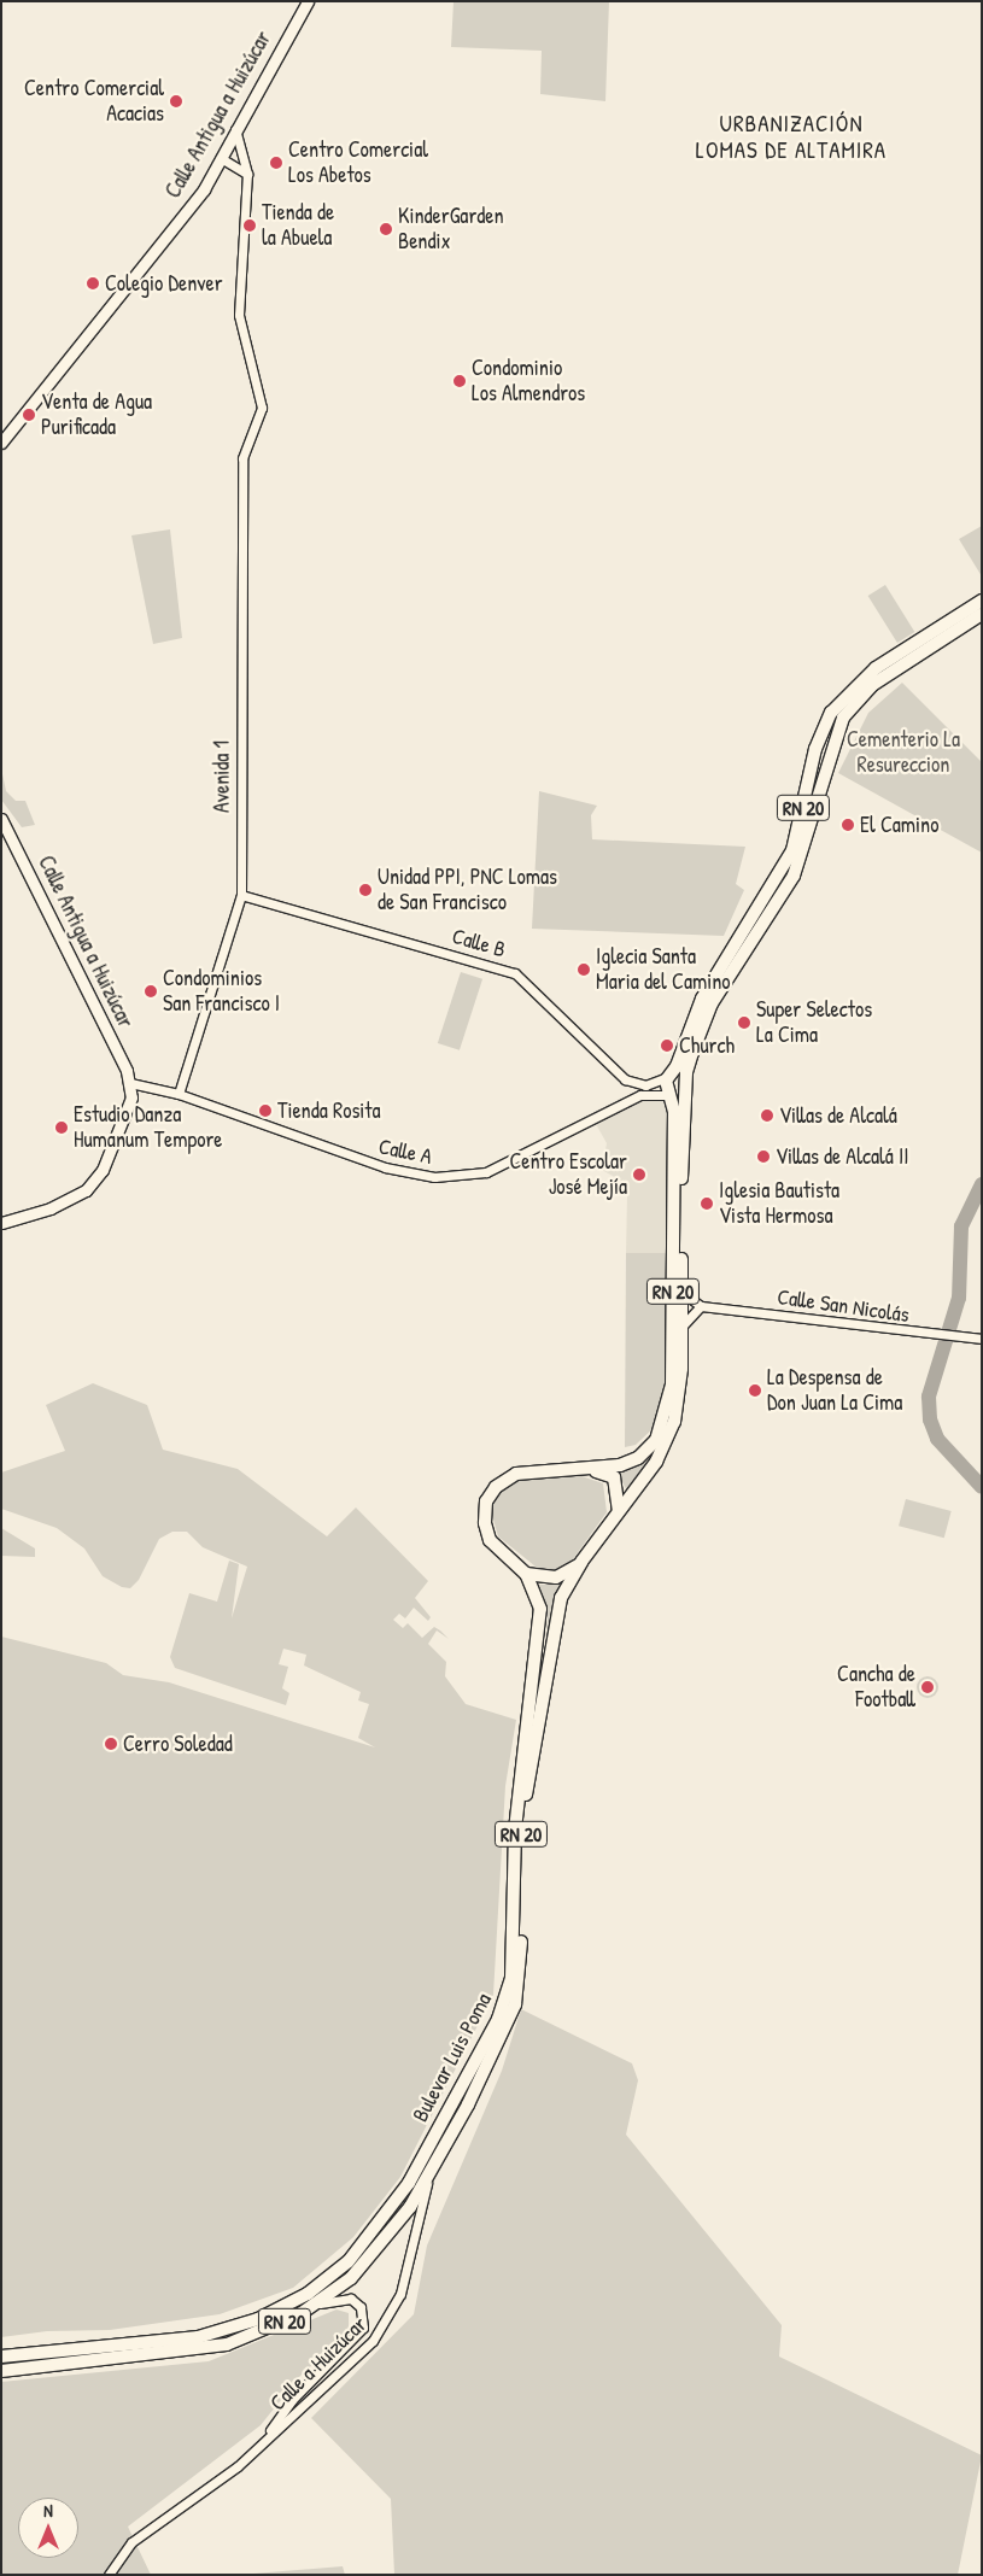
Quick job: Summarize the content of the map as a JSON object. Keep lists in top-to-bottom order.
{
  "streets": {
    "highway": ["RN 20", "Bulevar Luis Poma"],
    "main road": ["Calle Antigua a Huizúcar"],
    "street": [
      "Avenida 1",
      "Calle B",
      "Calle A",
      "Calle San Nicolás",
      "Calle a Huizúcar"
    ]
  },
  "crossings": [
    ["Calle Antigua a Huizúcar", "Calle A"],
    ["Avenida 1", "Calle B"],
    ["Avenida 1", "Calle A"],
    ["RN 20", "Calle A"],
    ["RN 20", "Calle San Nicolás"],
    ["RN 20", "Bulevar Luis Poma"],
    ["Bulevar Luis Poma", "Calle a Huizúcar"]
  ],
  "districts": ["URBANIZACIÓN LOMAS DE ALTAMIRA"],
  "parks": ["Cementerio La Resureccion"],
  "places": [
    "Centro Comercial Acacias",
    "Centro Comercial Los Abetos",
    "Tienda de la Abuela",
    "KinderGarden Bendix",
    "Colegio Denver",
    "Condominio Los Almendros",
    "Venta de Agua Purificada",
    "El Camino",
    "Unidad PPI, PNC Lomas de San Francisco",
    "Iglecia Santa Maria del Camino",
    "Condominios San Francisco I",
    "Super Selectos La Cima",
    "Church",
    "Tienda Rosita",
    "Villas de Alcalá",
    "Estudio Danza Humanum Tempore",
    "Villas de Alcalá II",
    "Centro Escolar José Mejía",
    "Iglesia Bautista Vista Hermosa",
    "La Despensa de Don Juan La Cima",
    "Cancha de Football",
    "Cerro Soledad"
  ],
  "north": "top"
}
